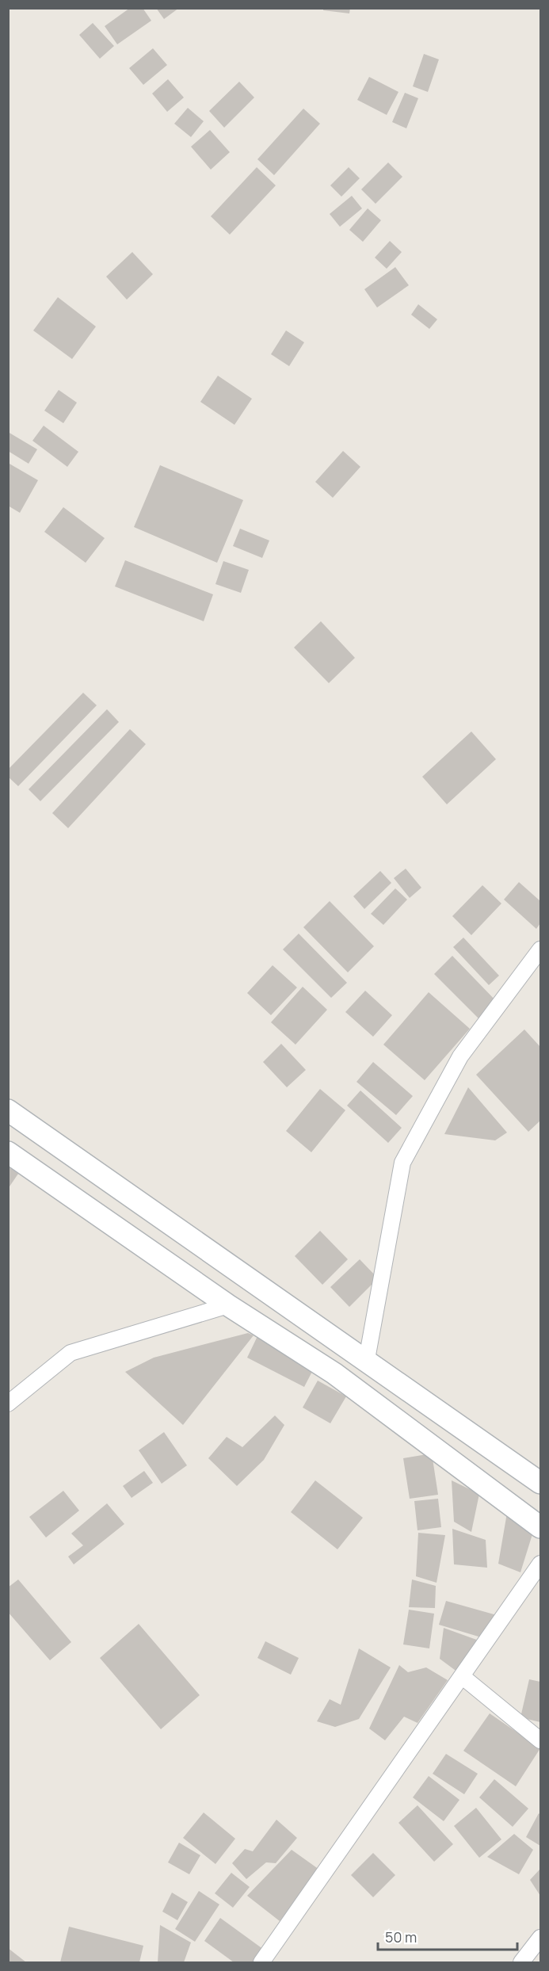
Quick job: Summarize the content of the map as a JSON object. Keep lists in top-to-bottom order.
{
  "scale_bar": "50 m"
}
